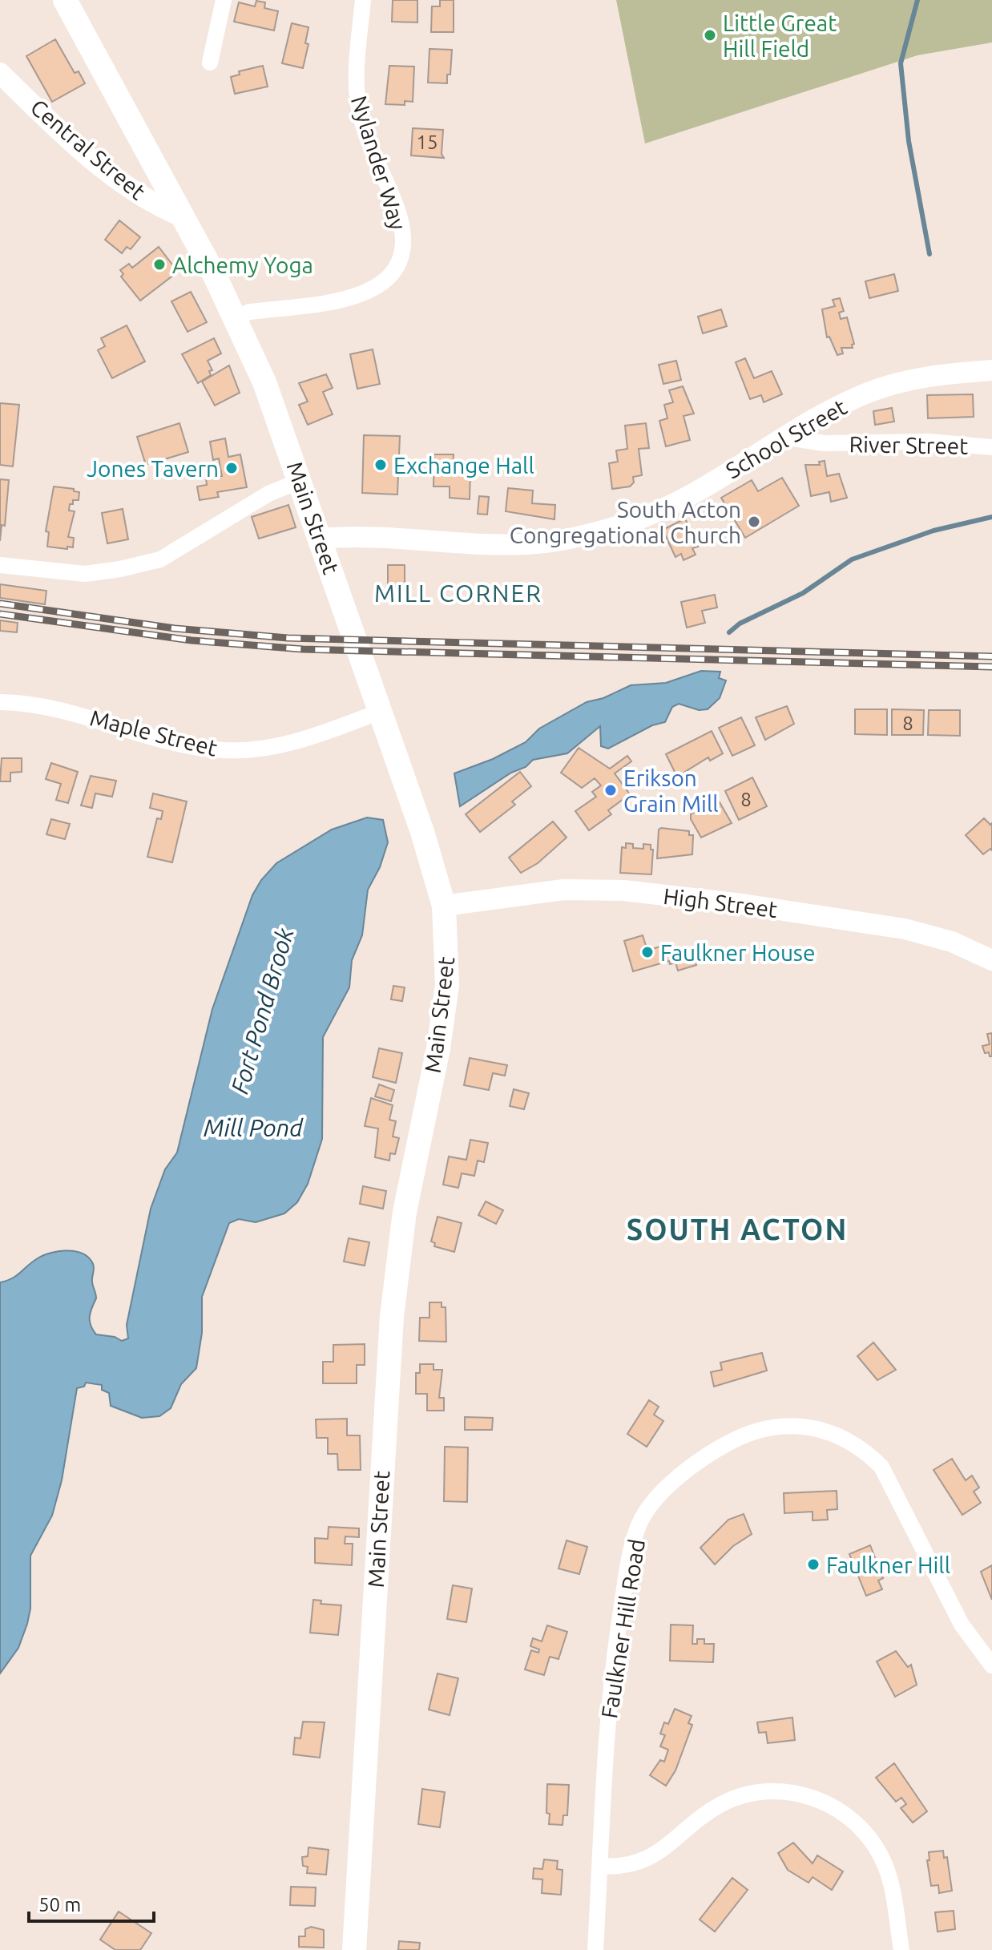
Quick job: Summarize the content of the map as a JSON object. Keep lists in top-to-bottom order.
{
  "streets": {
    "main road": ["Main Street"],
    "street": [
      "Central Street",
      "Nylander Way",
      "School Street",
      "River Street",
      "Maple Street",
      "High Street",
      "Faulkner Hill Road"
    ]
  },
  "crossings": [
    ["Central Street", "Main Street"],
    ["Nylander Way", "Main Street"],
    ["School Street", "River Street"],
    ["School Street", "Main Street"],
    ["Main Street", "Maple Street"],
    ["Main Street", "High Street"]
  ],
  "districts": ["MILL CORNER", "SOUTH ACTON"],
  "water": ["Fort Pond Brook", "Mill Pond"],
  "places": [
    "Little Great Hill Field",
    "Alchemy Yoga",
    "Exchange Hall",
    "Jones Tavern",
    "South Acton Congregational Church",
    "Erikson Grain Mill",
    "Faulkner House",
    "Faulkner Hill"
  ],
  "house_numbers": ["15", "8", "8"],
  "scale_bar": "50 m"
}
